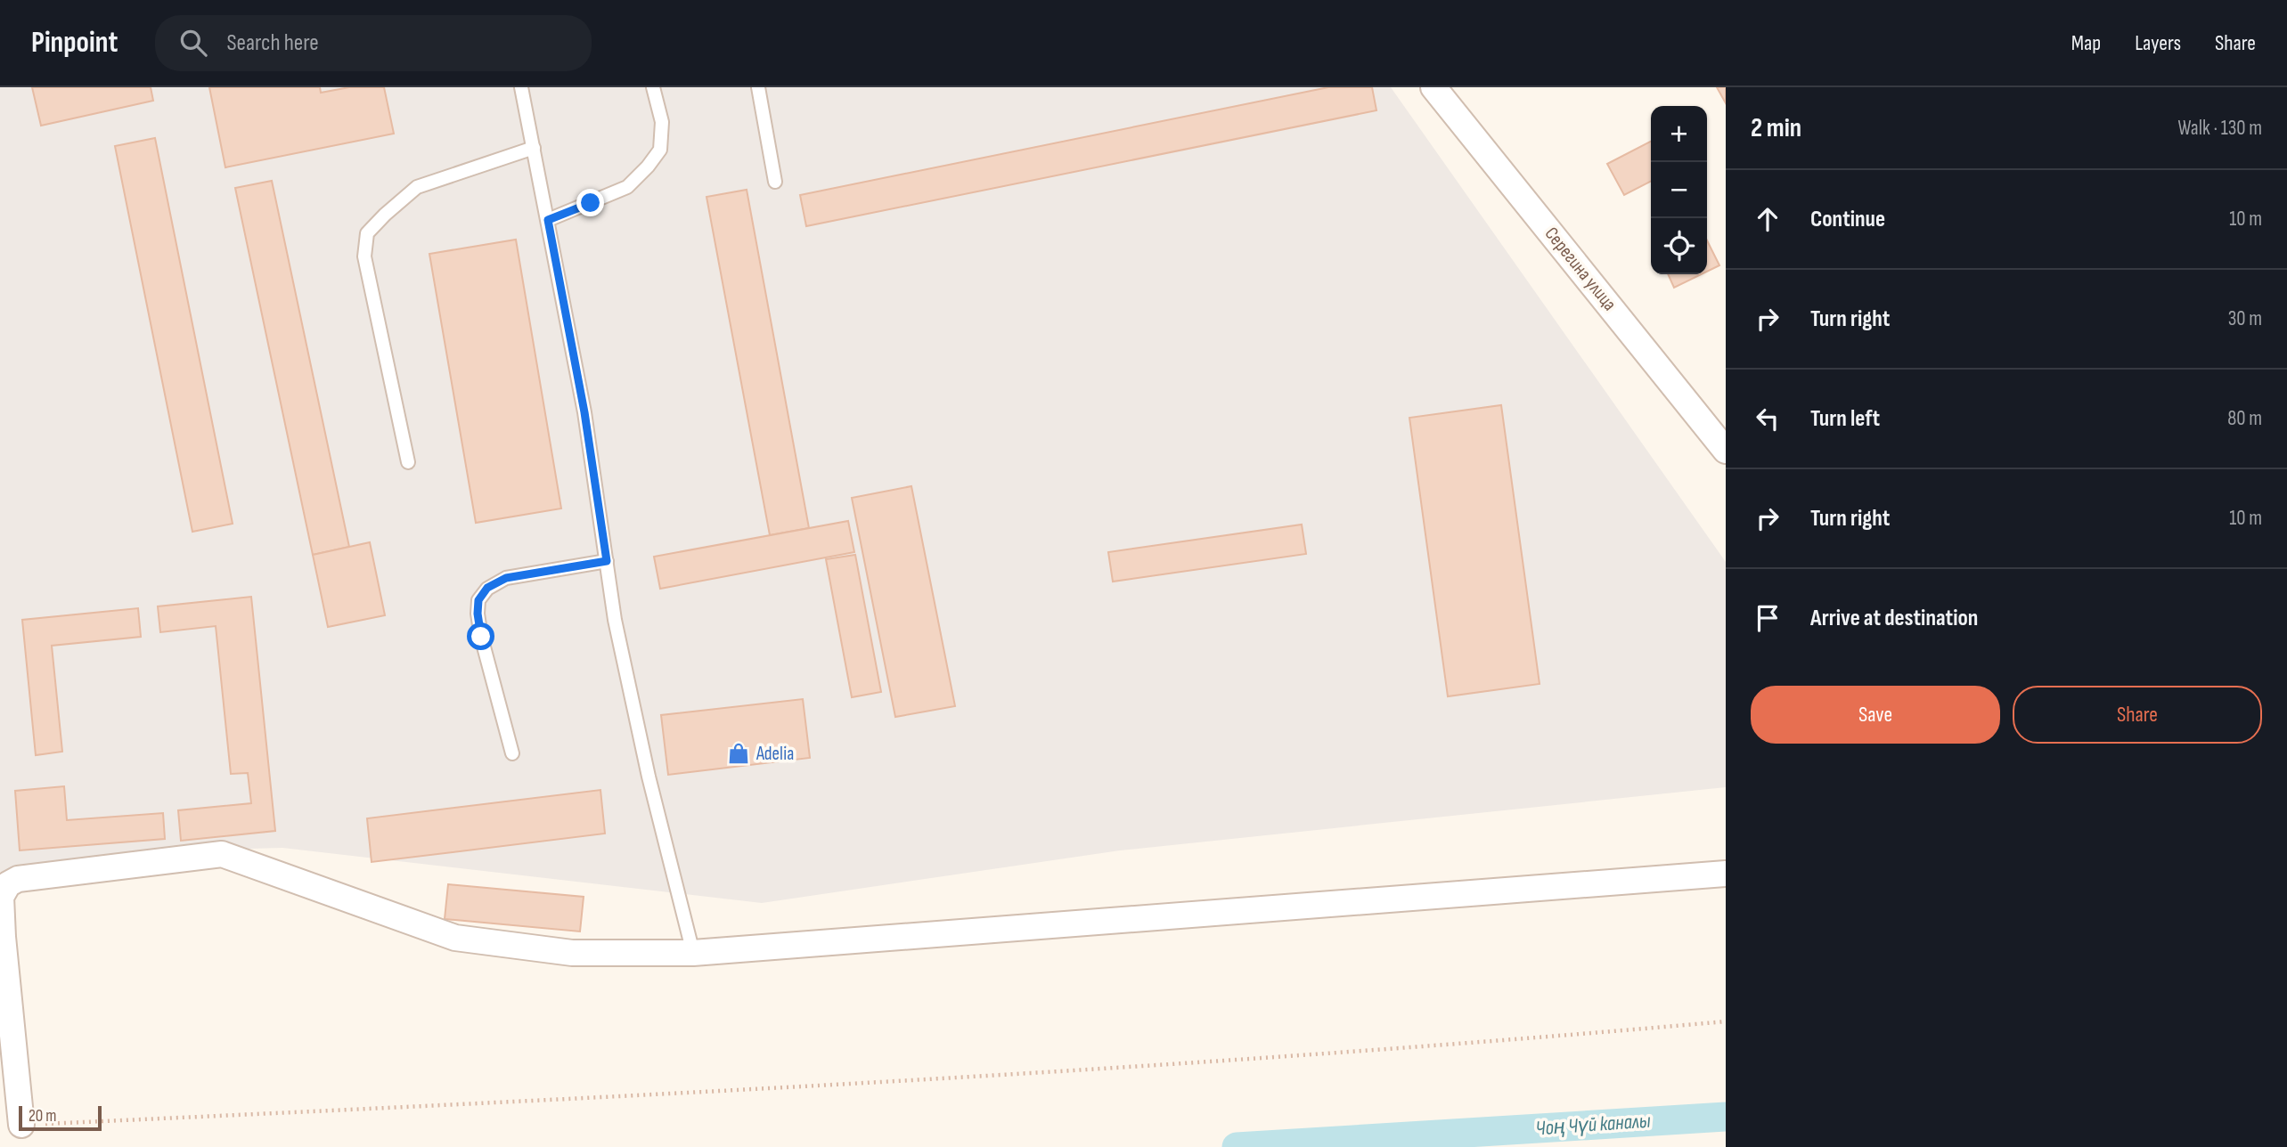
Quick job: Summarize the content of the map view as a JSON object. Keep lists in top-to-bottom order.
{
  "streets": {
    "street": ["Серегина улица"]
  },
  "water": ["Чоң Чүй каналы"],
  "places": {
    "shop": ["Adelia"]
  },
  "scale_bar": "20 m",
  "page": {
    "header": "Pinpoint",
    "search": "Search here",
    "nav": ["Map", "Layers", "Share"],
    "heading": ["2 min", "Walk · 130 m"],
    "map_buttons": ["+", "−"],
    "list": [
      ["Continue", "10 m"],
      ["Turn right", "30 m"],
      ["Turn left", "80 m"],
      ["Turn right", "10 m"],
      "Arrive at destination"
    ],
    "buttons": ["Save", "Share"],
    "scale": "20 m"
  }
}
